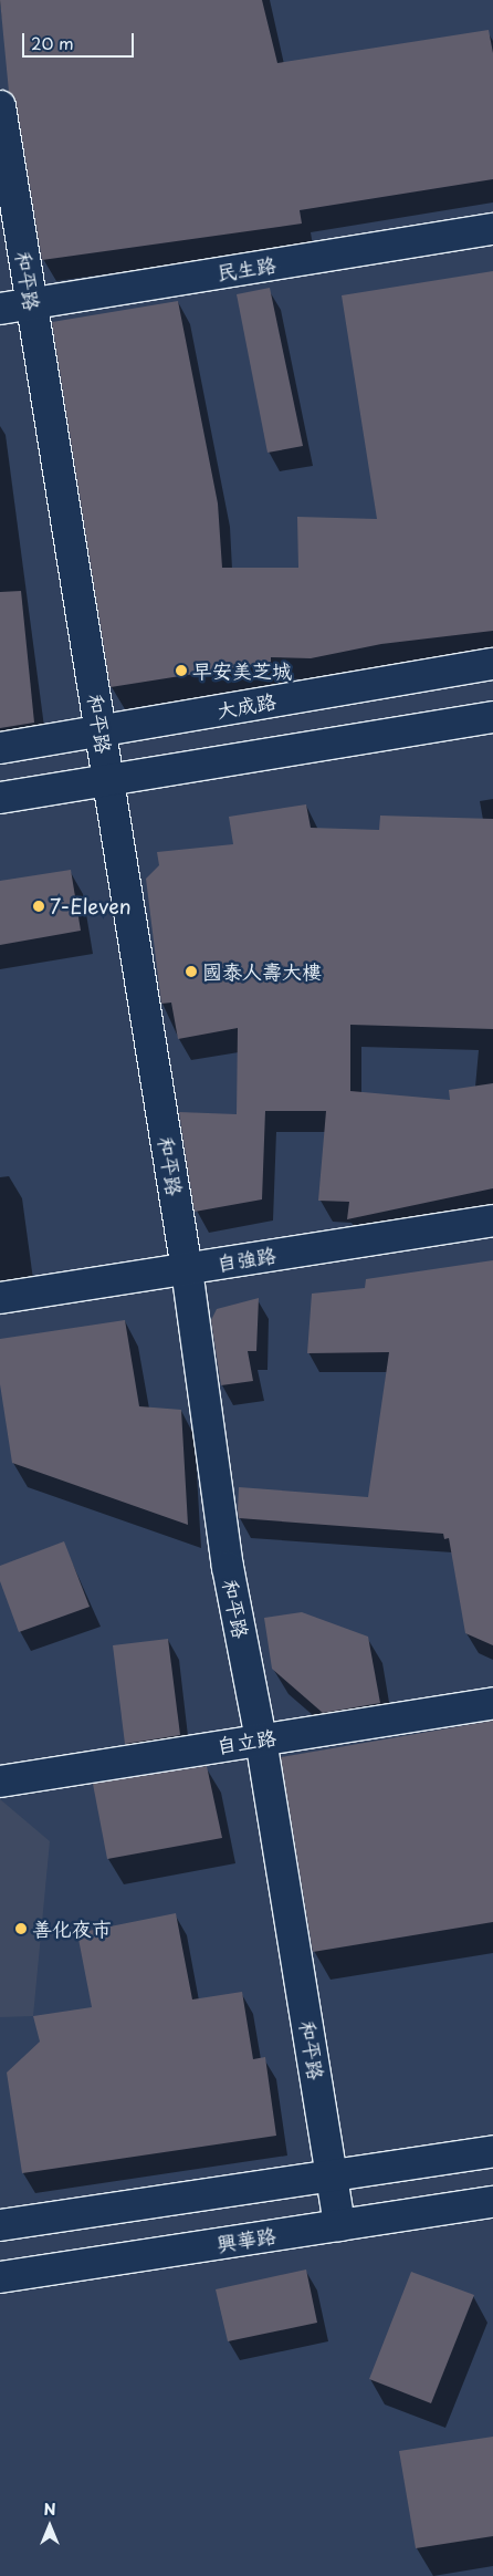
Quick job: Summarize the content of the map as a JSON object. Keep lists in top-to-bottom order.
{
  "streets": {
    "street": [
      "民生路",
      "和平路",
      "大成路",
      "自強路",
      "自立路",
      "興華路"
    ]
  },
  "crossings": [
    ["民生路", "和平路"],
    ["和平路", "大成路"],
    ["和平路", "自強路"],
    ["和平路", "自立路"],
    ["和平路", "興華路"]
  ],
  "places": [
    "早安美芝城",
    "7-Eleven",
    "國泰人壽大樓",
    "善化夜市"
  ],
  "scale_bar": "20 m",
  "north": "top"
}
